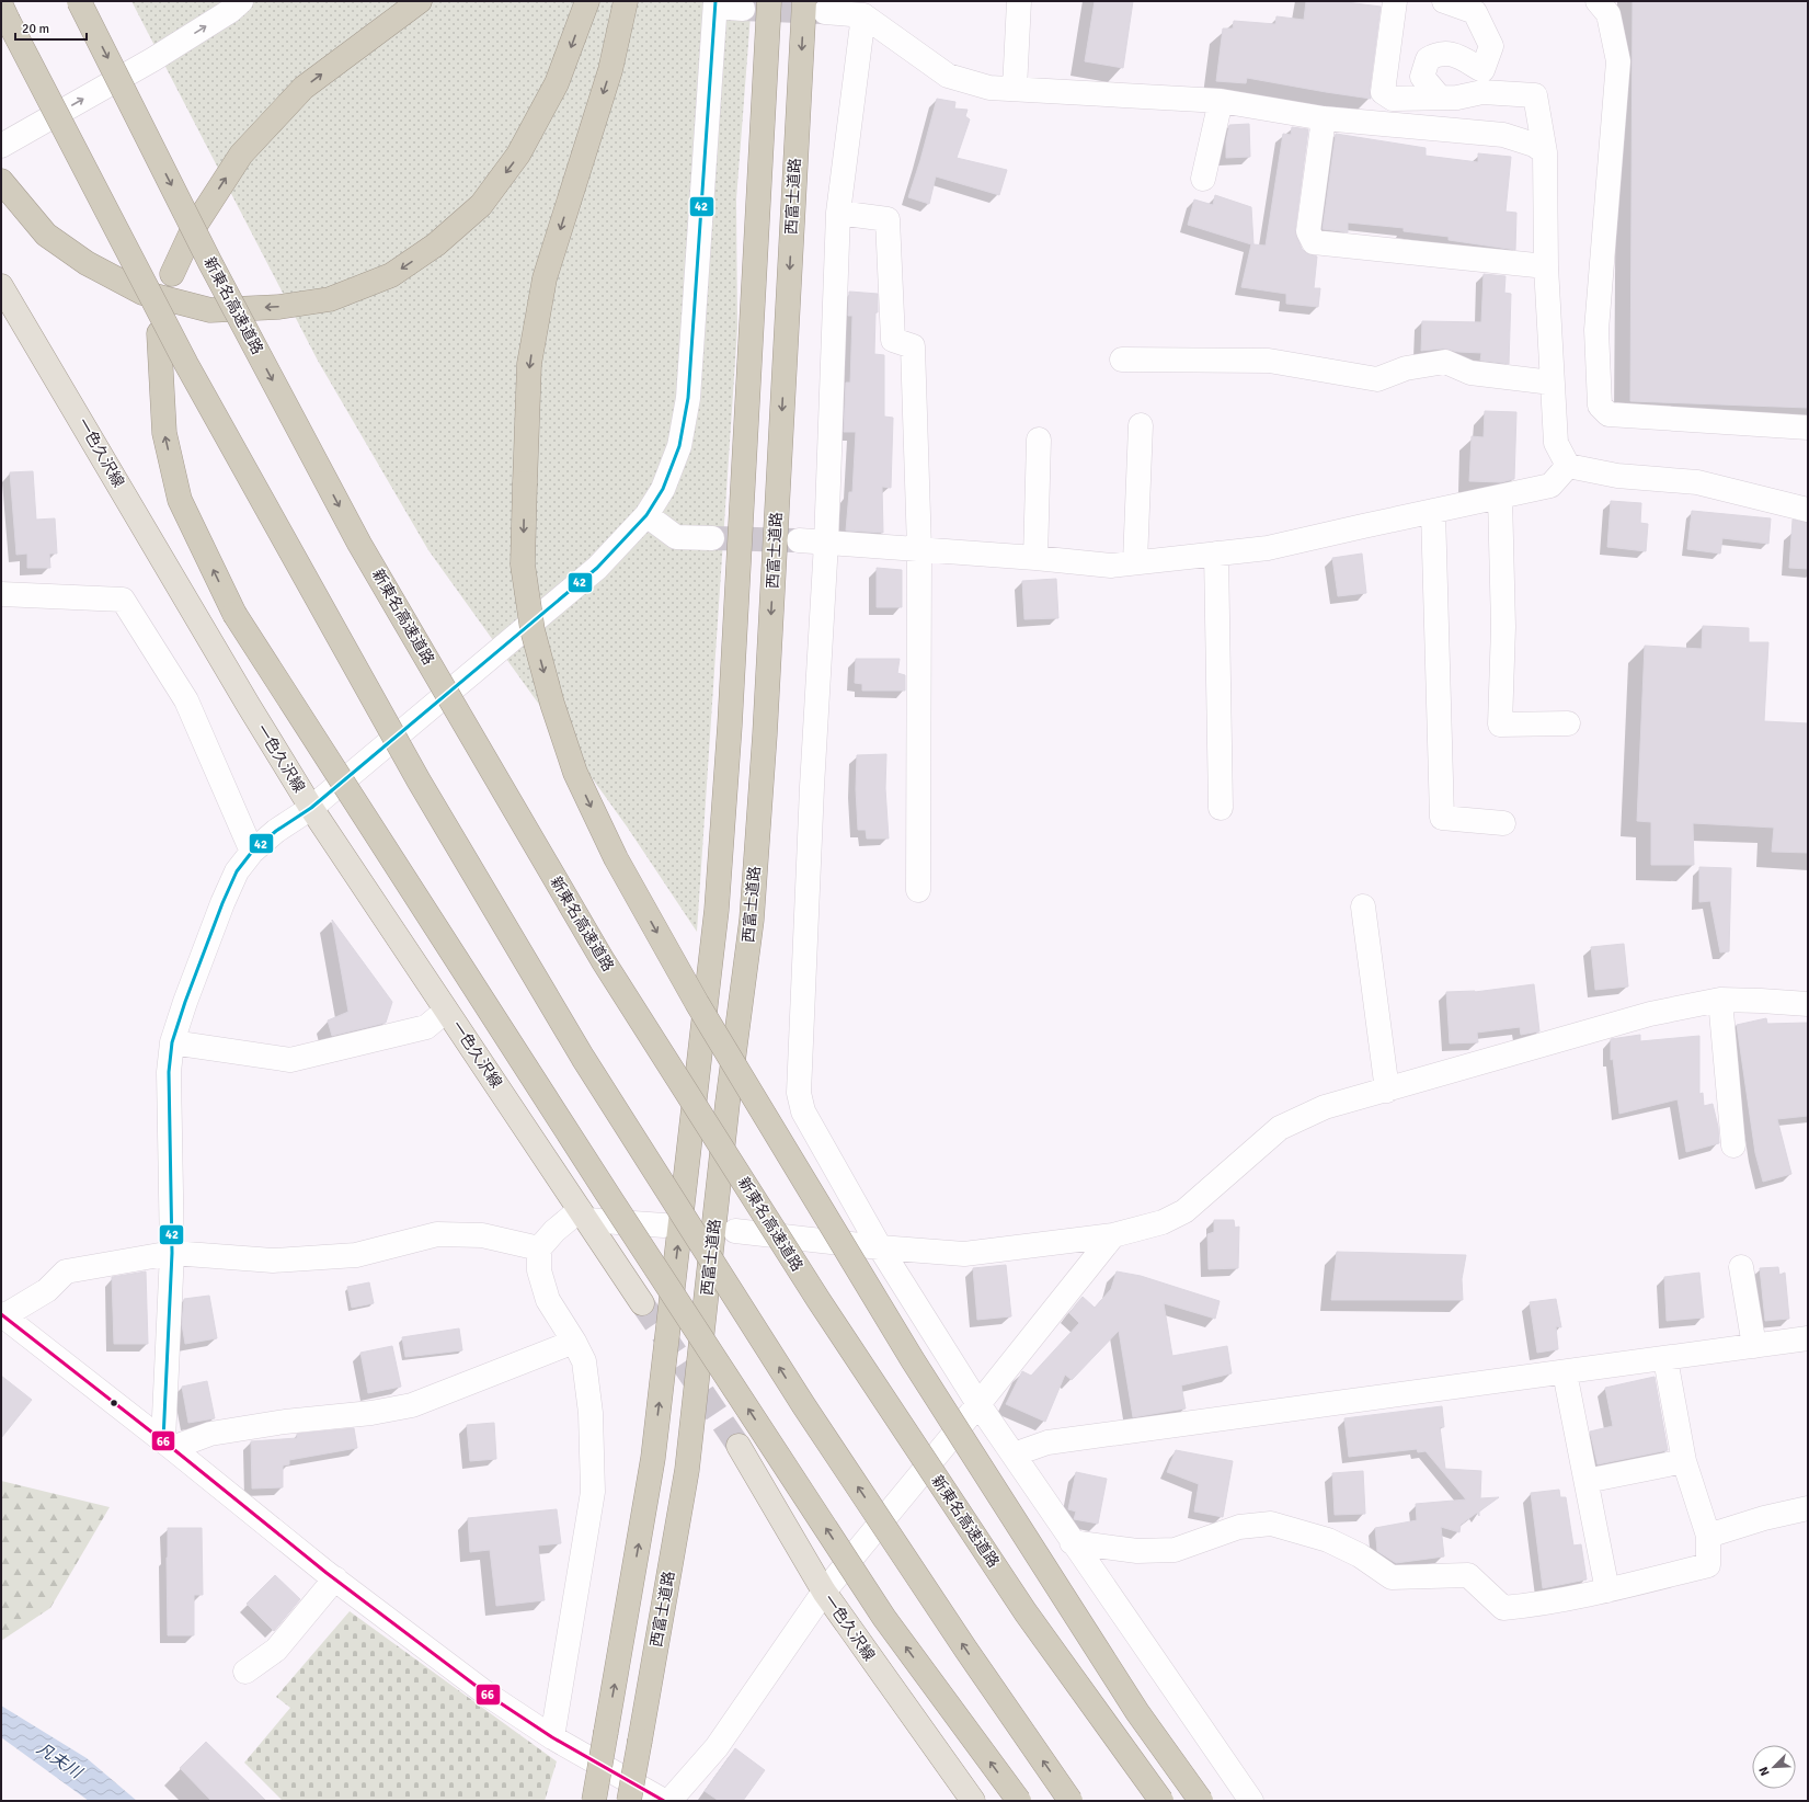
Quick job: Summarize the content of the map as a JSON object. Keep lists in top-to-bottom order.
{
  "streets": {
    "highway": ["西富士道路", "新東名高速道路"],
    "main road": ["一色久沢線"]
  },
  "water": ["凡夫川"],
  "lines": ["transit line 42", "transit line 66"],
  "scale_bar": "20 m",
  "north": "bottom left"
}
